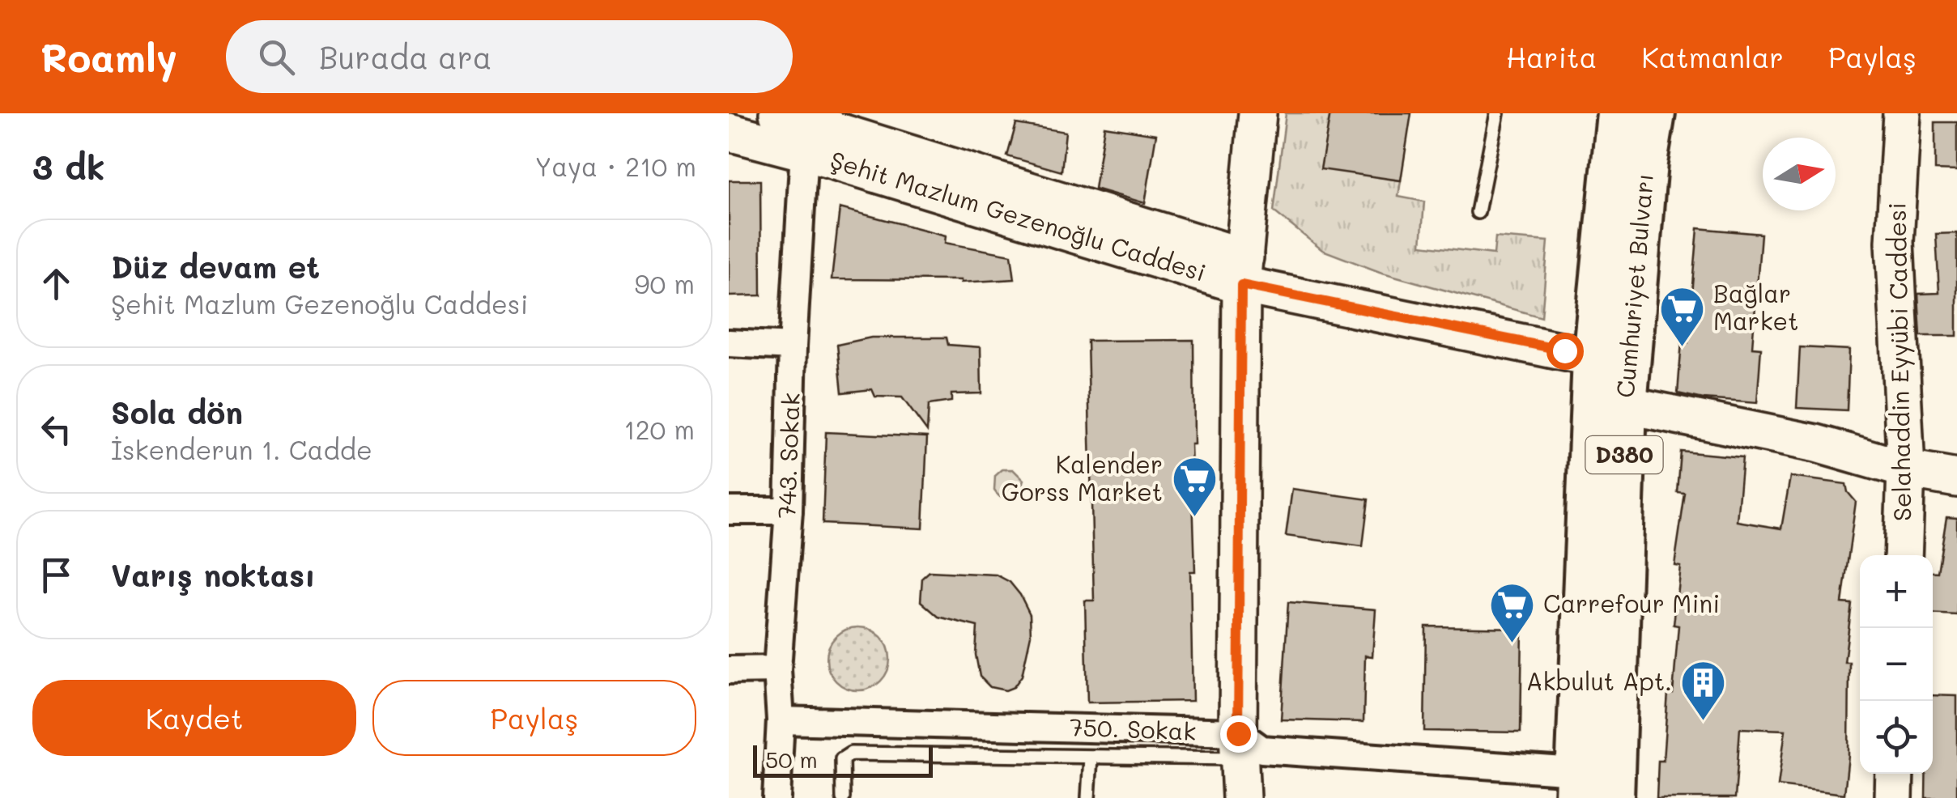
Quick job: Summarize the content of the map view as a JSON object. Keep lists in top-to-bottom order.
{
  "streets": {
    "main road": ["Cumhuriyet Bulvarı", "D380"],
    "street": [
      "Şehit Mazlum Gezenoğlu Caddesi",
      "Selahaddin Eyyübi Caddesi",
      "743. Sokak",
      "750. Sokak"
    ]
  },
  "crossings": [
    ["Şehit Mazlum Gezenoğlu Caddesi", "Cumhuriyet Bulvarı"],
    ["Şehit Mazlum Gezenoğlu Caddesi", "743. Sokak"],
    ["Cumhuriyet Bulvarı", "750. Sokak"],
    ["743. Sokak", "750. Sokak"]
  ],
  "places": {
    "supermarket": ["Bağlar Market", "Kalender Gorss Market", "Carrefour Mini"],
    "building": ["Akbulut Apt."]
  },
  "scale_bar": "50 m",
  "north": "right",
  "page": {
    "header": "Roamly",
    "search": "Burada ara",
    "nav": ["Harita", "Katmanlar", "Paylaş"],
    "heading": ["3 dk", "Yaya · 210 m"],
    "list": [
      ["Düz devam et", "Şehit Mazlum Gezenoğlu Caddesi", "90 m"],
      ["Sola dön", "İskenderun 1. Cadde", "120 m"],
      "Varış noktası"
    ],
    "map_buttons": ["+", "−"],
    "buttons": ["Kaydet", "Paylaş"],
    "scale": "50 m"
  }
}
